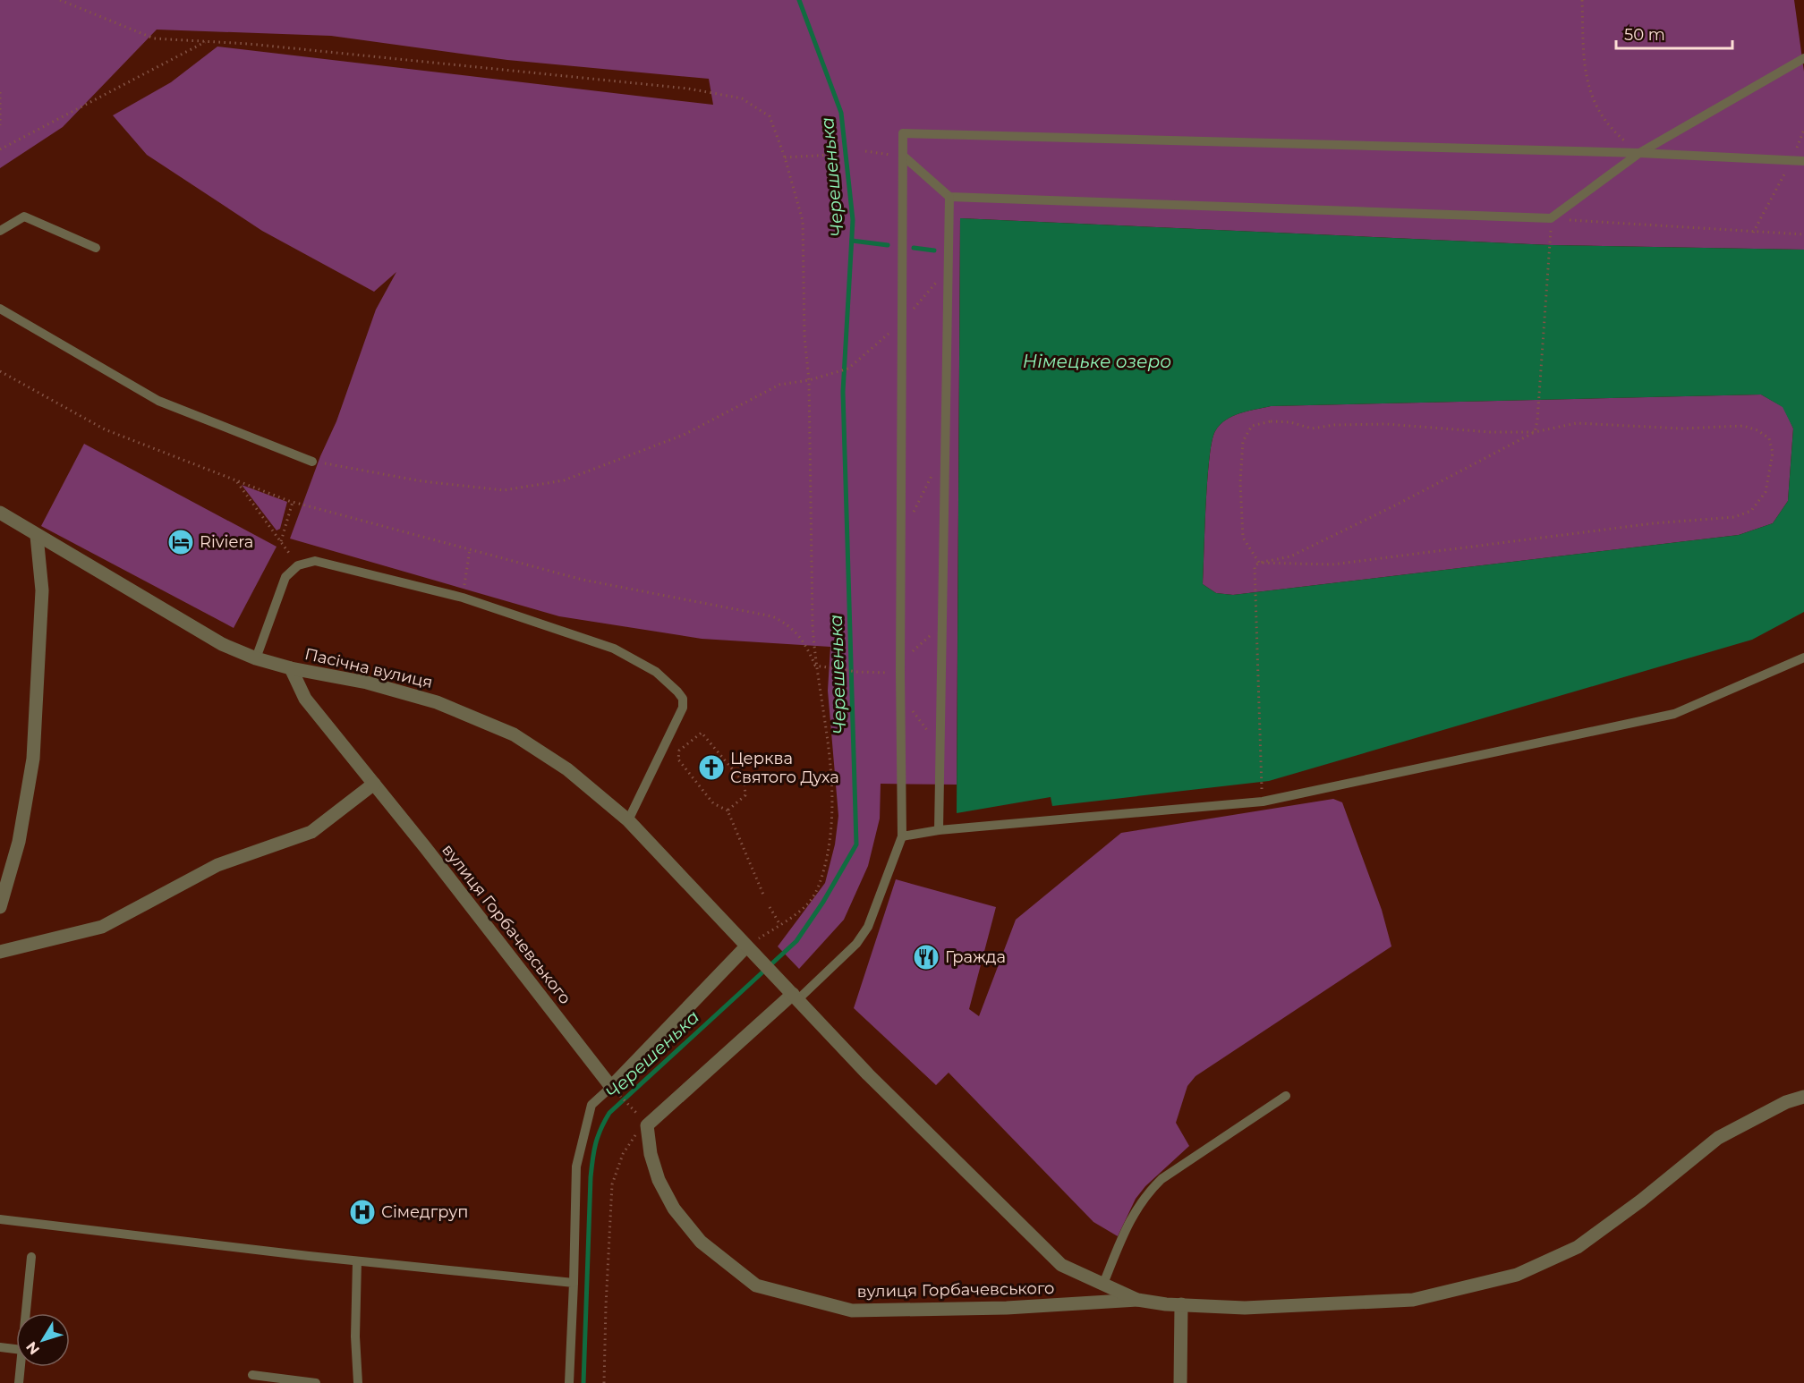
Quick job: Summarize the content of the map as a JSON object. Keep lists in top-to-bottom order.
{
  "streets": {
    "street": ["Пасічна вулиця", "вулиця Горбачевського"]
  },
  "crossings": [
    ["Пасічна вулиця", "вулиця Горбачевського"]
  ],
  "water": ["Черешенька", "Німецьке озеро"],
  "places": {
    "hotel": ["Riviera"],
    "church": ["Церква Святого Духа"],
    "restaurant": ["Гражда"],
    "hospital": ["Сімедгруп"]
  },
  "scale_bar": "50 m",
  "north": "bottom left"
}
